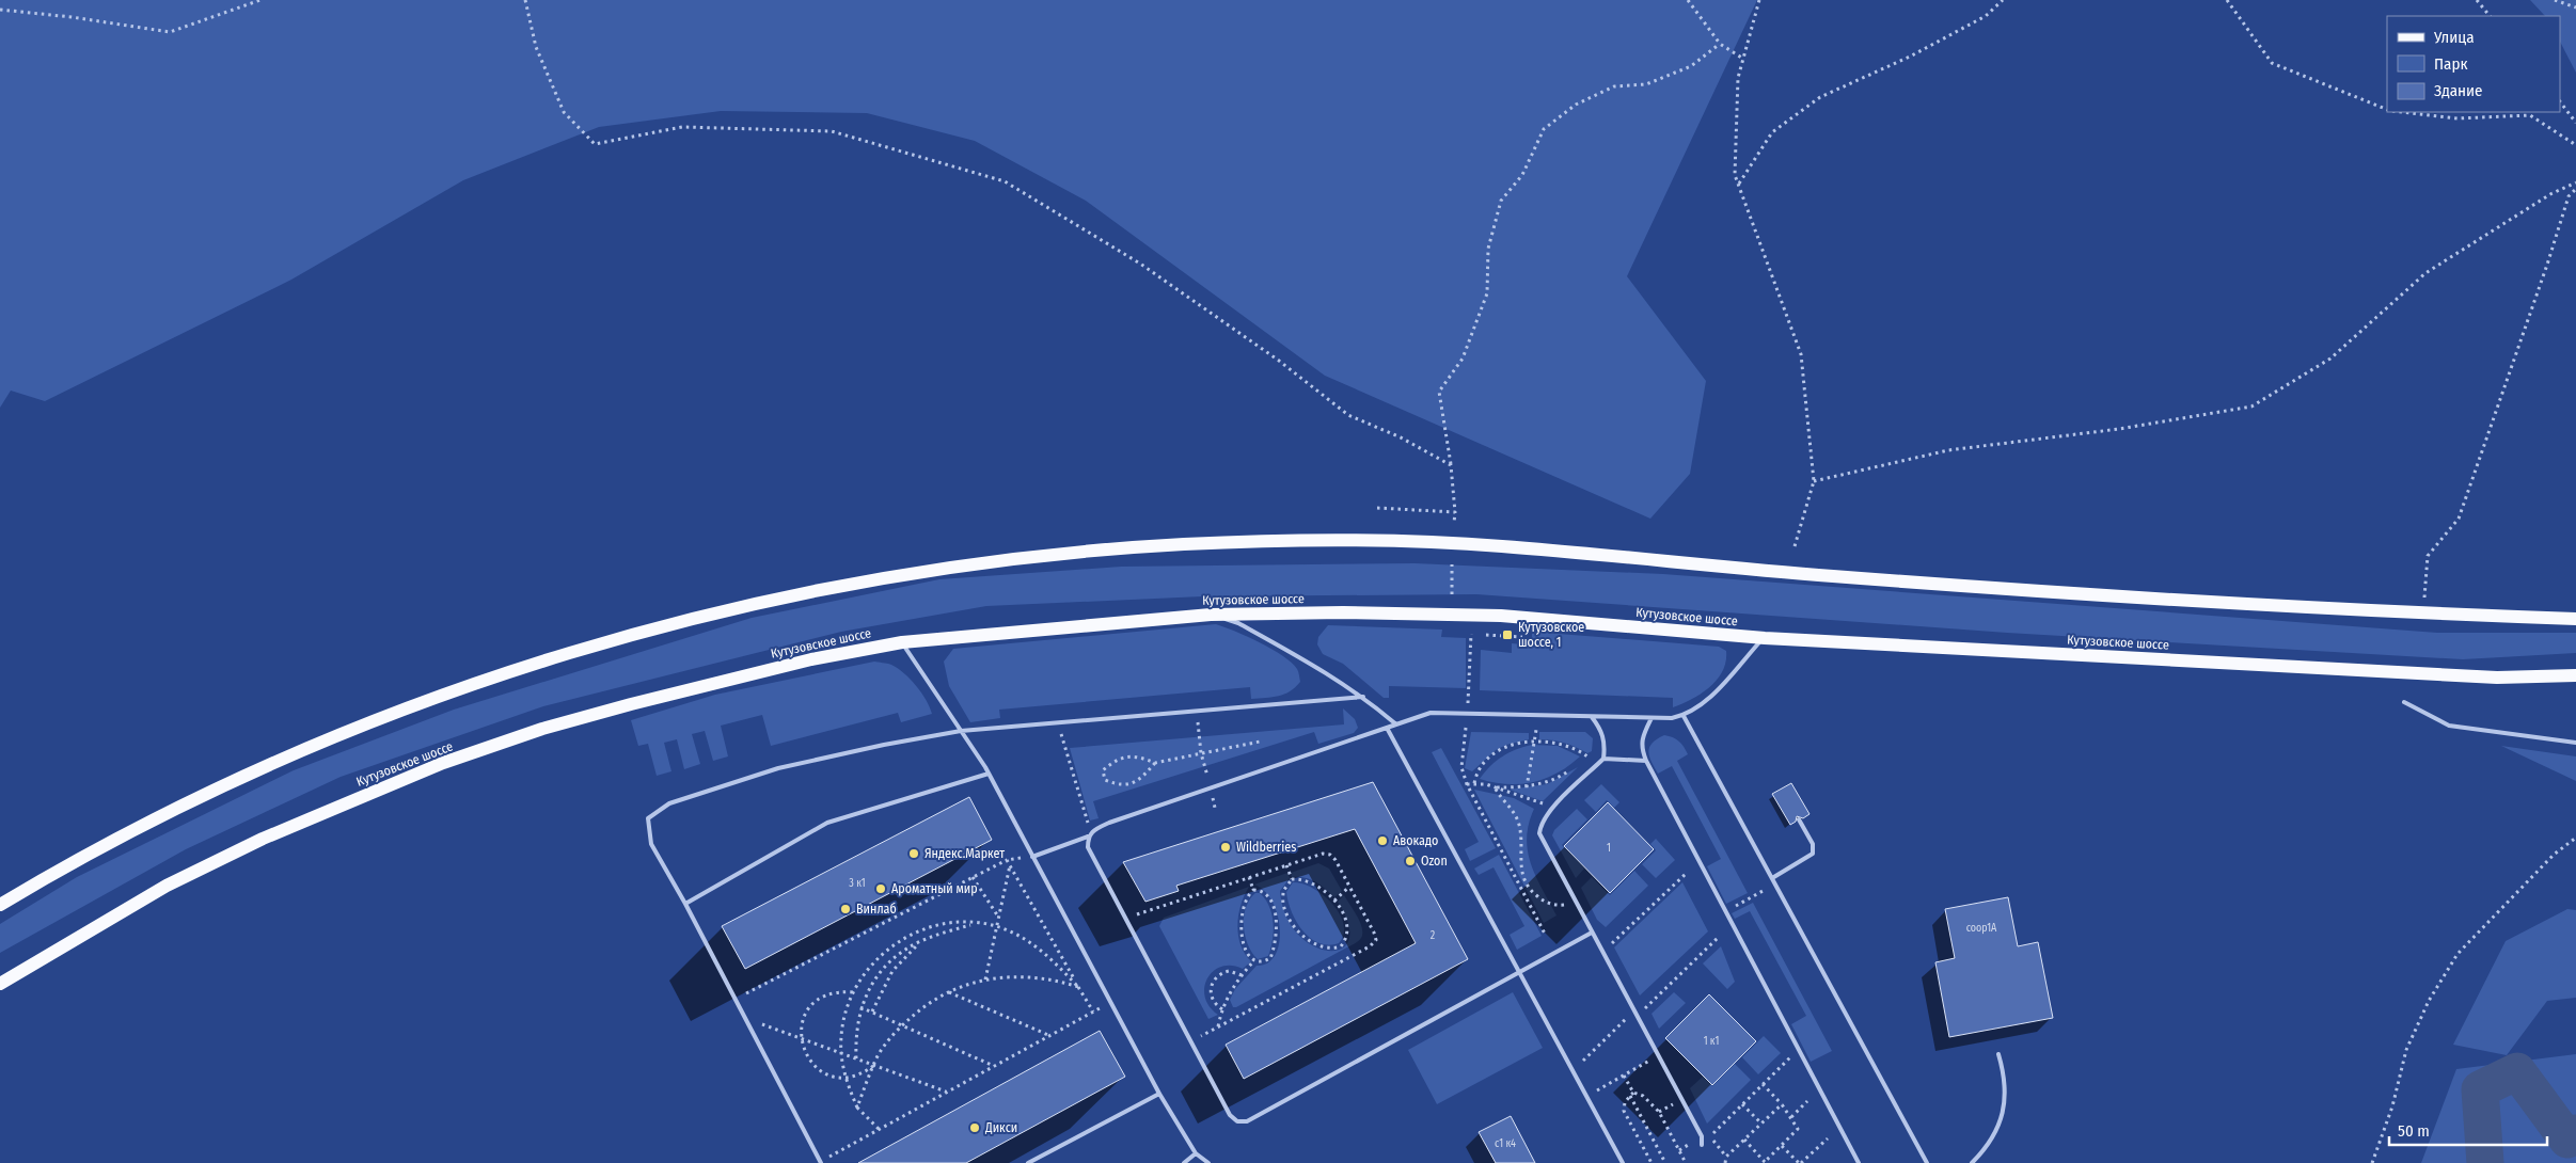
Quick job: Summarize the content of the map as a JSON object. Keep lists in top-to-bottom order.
{
  "streets": {
    "main road": ["Кутузовское шоссе"]
  },
  "places": {
    "transit": ["Кутузовское шоссе, 1"],
    "other": [
      "Авокадо",
      "Wildberries",
      "Яндекс.Маркет",
      "Ozon",
      "Ароматный мир",
      "Винлаб",
      "Дикси"
    ]
  },
  "house_numbers": [
    "1",
    "3 к1",
    "соор1А",
    "2",
    "1 к1",
    "с1 к4"
  ],
  "legend": ["Улица", "Парк", "Здание"],
  "scale_bar": "50 m"
}
